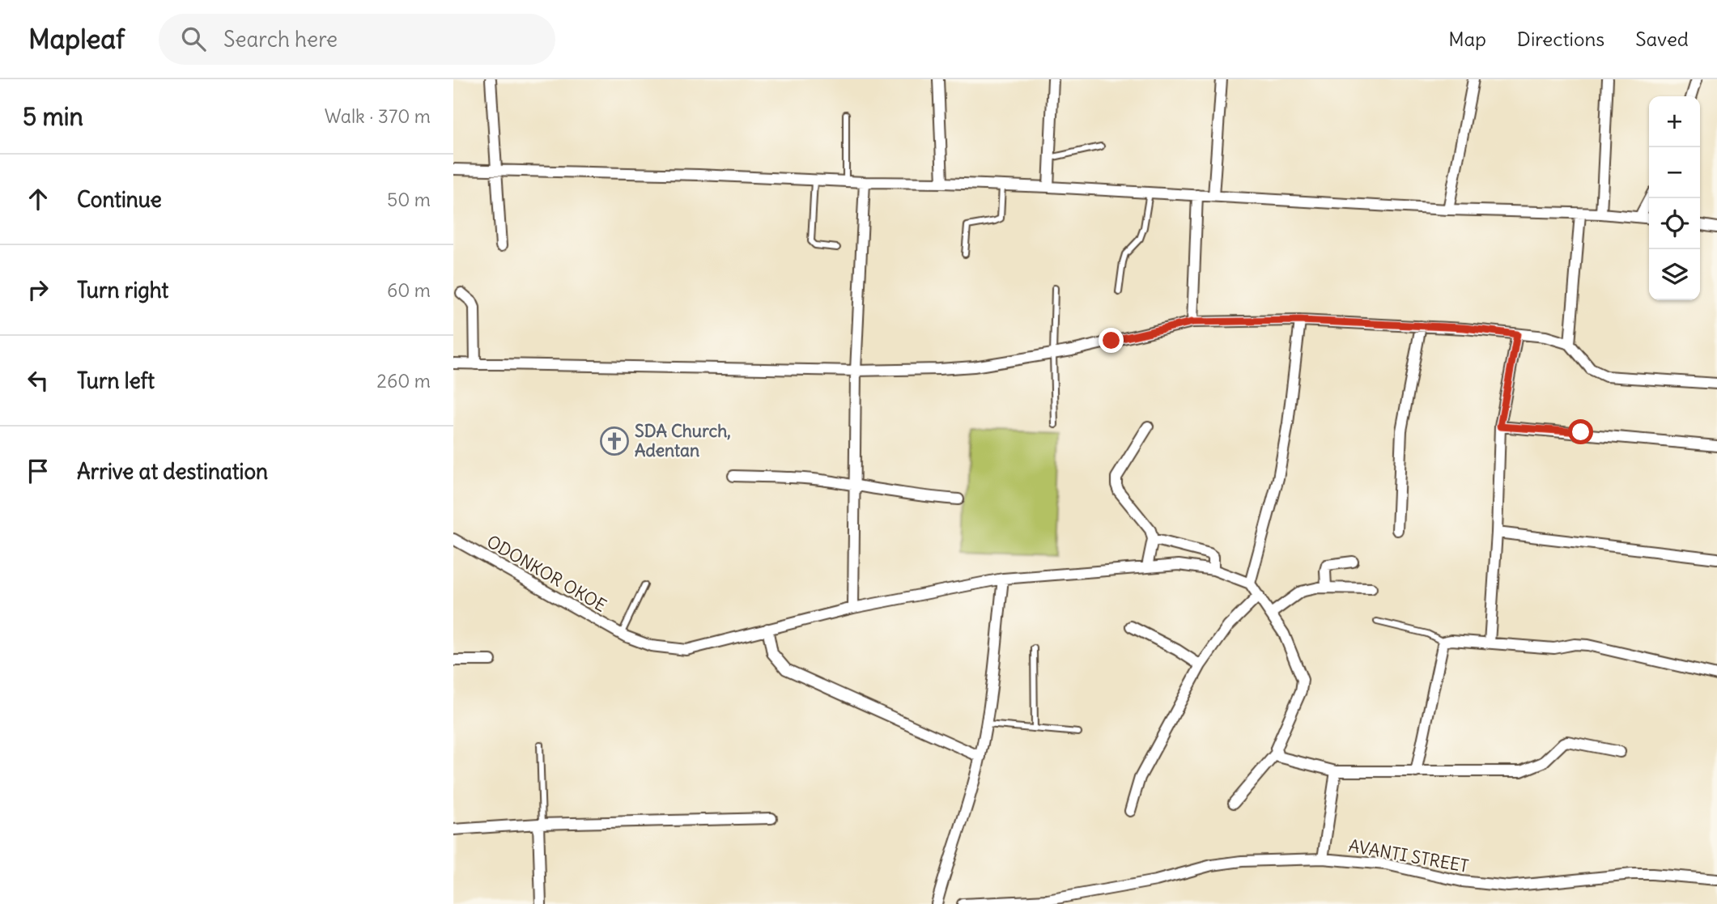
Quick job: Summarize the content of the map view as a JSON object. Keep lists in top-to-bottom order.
{
  "streets": {
    "street": ["ODONKOR OKOE", "AVANTI STREET"]
  },
  "places": {
    "church": ["SDA Church, Adentan"]
  },
  "page": {
    "header": "Mapleaf",
    "search": "Search here",
    "nav": ["Map", "Directions", "Saved"],
    "heading": ["5 min", "Walk · 370 m"],
    "map_buttons": ["+", "−"],
    "list": [
      ["Continue", "50 m"],
      ["Turn right", "60 m"],
      ["Turn left", "260 m"],
      "Arrive at destination"
    ]
  }
}
